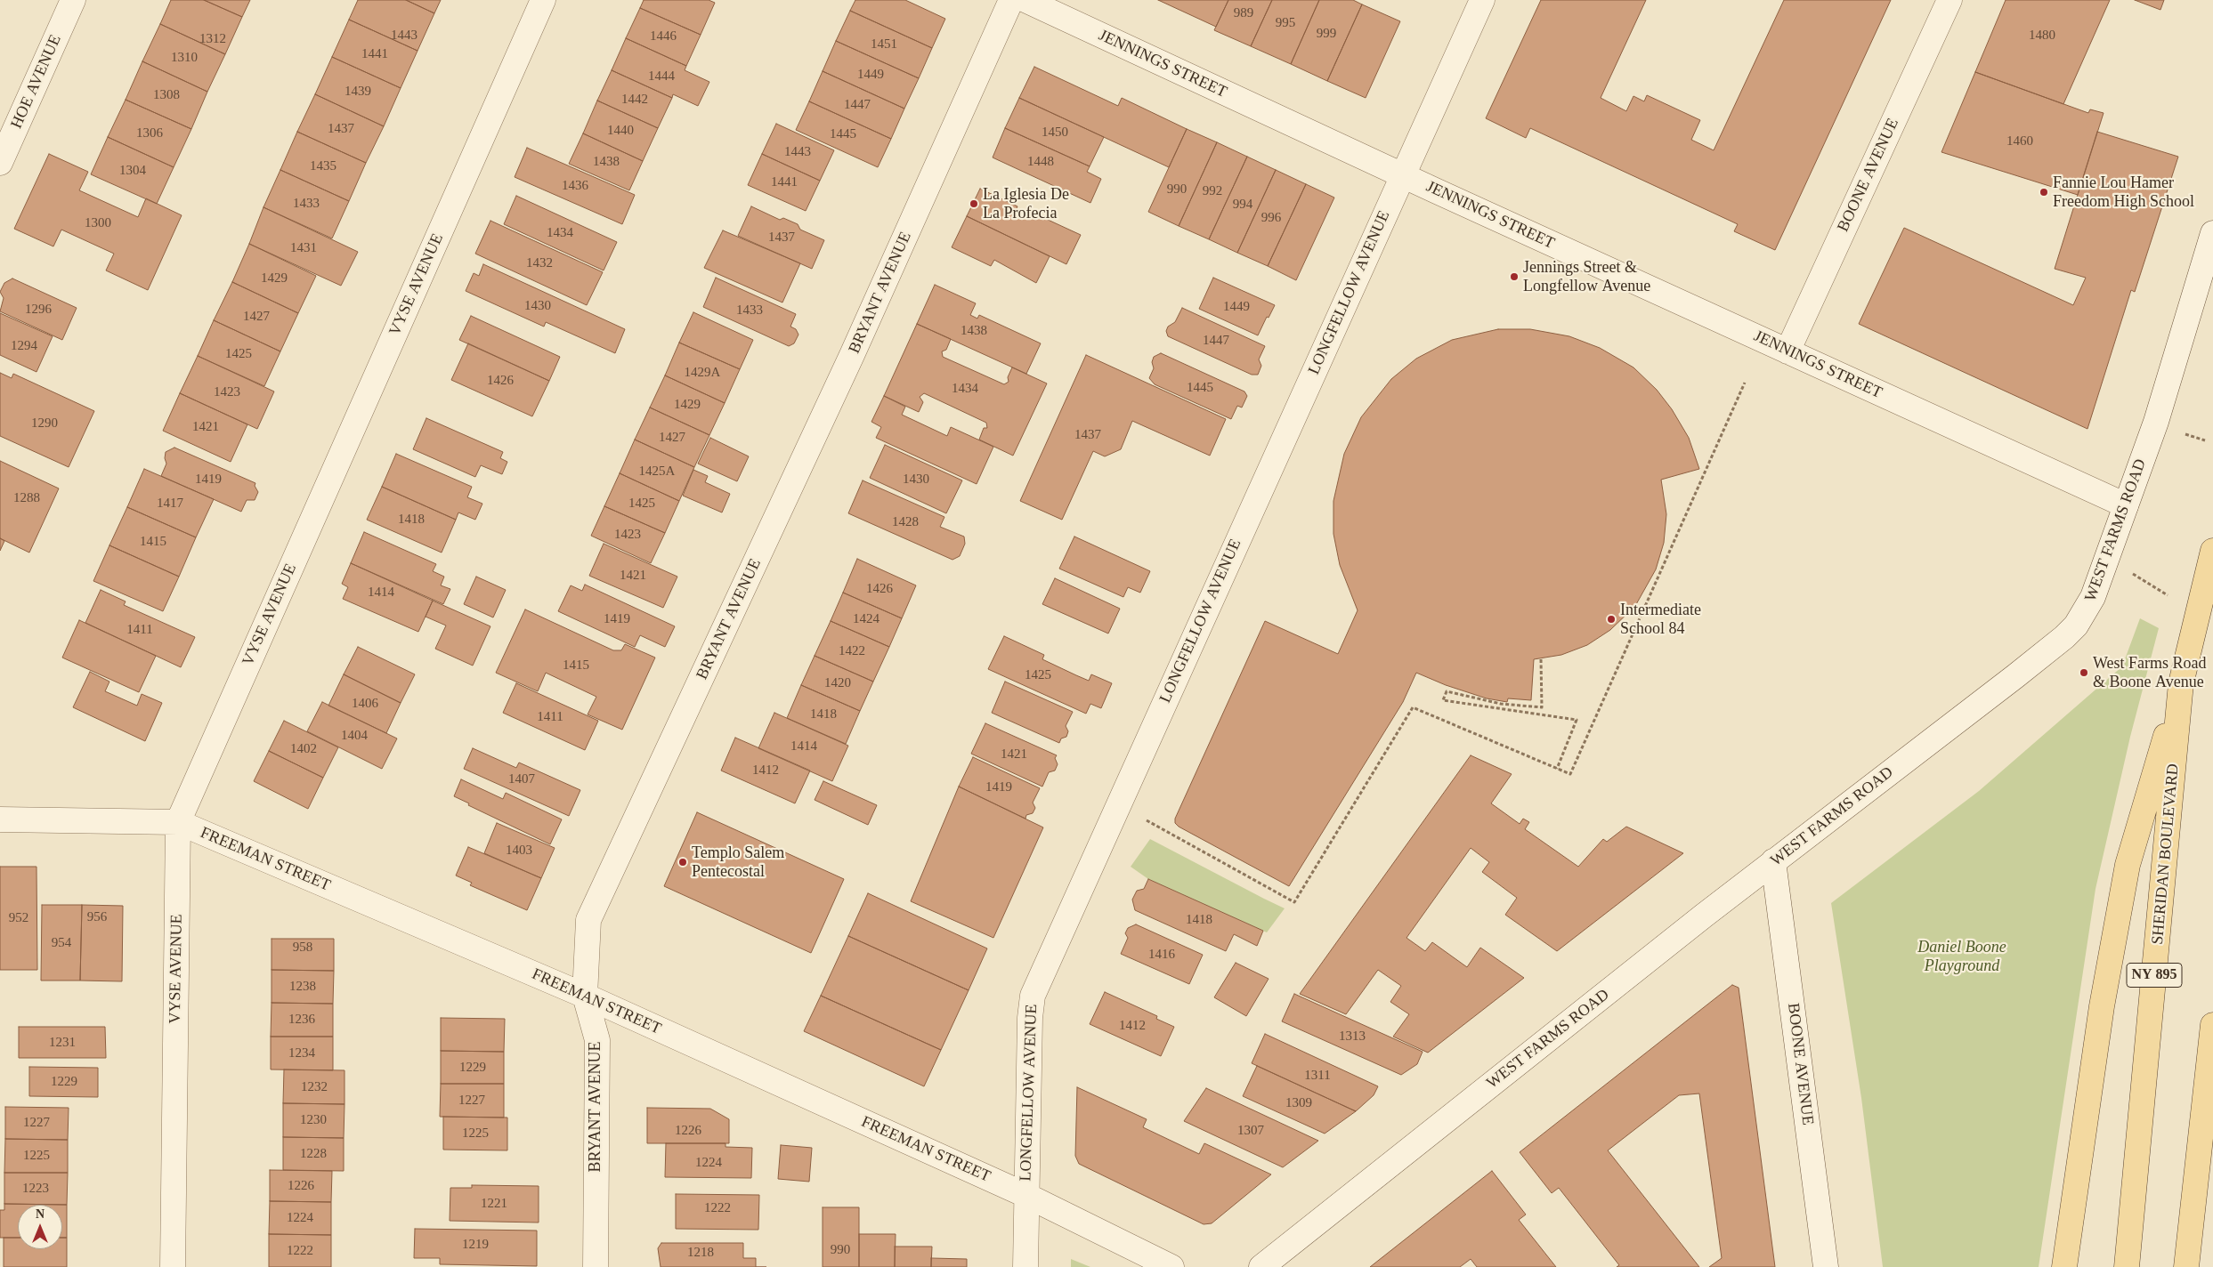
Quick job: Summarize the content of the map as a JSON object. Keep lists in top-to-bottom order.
{
  "streets": {
    "main road": ["SHERIDAN BOULEVARD", "NY 895"],
    "street": [
      "JENNINGS STREET",
      "HOE AVENUE",
      "BOONE AVENUE",
      "VYSE AVENUE",
      "BRYANT AVENUE",
      "LONGFELLOW AVENUE",
      "WEST FARMS ROAD",
      "FREEMAN STREET"
    ]
  },
  "crossings": [
    ["JENNINGS STREET", "BOONE AVENUE"],
    ["JENNINGS STREET", "LONGFELLOW AVENUE"],
    ["JENNINGS STREET", "WEST FARMS ROAD"],
    ["BOONE AVENUE", "WEST FARMS ROAD"],
    ["VYSE AVENUE", "FREEMAN STREET"],
    ["BRYANT AVENUE", "FREEMAN STREET"],
    ["LONGFELLOW AVENUE", "FREEMAN STREET"]
  ],
  "parks": ["Daniel Boone Playground"],
  "places": [
    "Fannie Lou Hamer Freedom High School",
    "La Iglesia De La Profecia",
    "Jennings Street & Longfellow Avenue",
    "Intermediate School 84",
    "West Farms Road & Boone Avenue",
    "Templo Salem Pentecostal"
  ],
  "house_numbers": [
    "989",
    "995",
    "999",
    "1443",
    "1480",
    "1446",
    "1312",
    "1451",
    "1441",
    "1310",
    "1449",
    "1444",
    "1439",
    "1308",
    "1442",
    "1447",
    "1437",
    "1440",
    "1450",
    "1306",
    "1445",
    "1460",
    "1443",
    "1438",
    "1448",
    "1435",
    "1304",
    "1441",
    "1436",
    "990",
    "992",
    "1433",
    "994",
    "996",
    "1300",
    "1434",
    "1437",
    "1431",
    "1432",
    "1429",
    "1430",
    "1449",
    "1296",
    "1433",
    "1427",
    "1438",
    "1447",
    "1294",
    "1425",
    "1429A",
    "1426",
    "1445",
    "1434",
    "1423",
    "1429",
    "1290",
    "1421",
    "1437",
    "1427",
    "1425A",
    "1419",
    "1430",
    "1288",
    "1417",
    "1425",
    "1418",
    "1428",
    "1423",
    "1415",
    "1421",
    "1426",
    "1414",
    "1419",
    "1424",
    "1411",
    "1422",
    "1415",
    "1425",
    "1420",
    "1406",
    "1418",
    "1411",
    "1404",
    "1414",
    "1402",
    "1421",
    "1412",
    "1407",
    "1419",
    "1403",
    "956",
    "952",
    "1418",
    "954",
    "958",
    "1416",
    "1238",
    "1236",
    "1412",
    "1313",
    "1231",
    "1234",
    "1229",
    "1311",
    "1229",
    "1232",
    "1227",
    "1309",
    "1230",
    "1227",
    "1226",
    "1307",
    "1225",
    "1228",
    "1225",
    "1224",
    "1226",
    "1223",
    "1221",
    "1222",
    "1224",
    "1219",
    "990",
    "1222",
    "1218"
  ],
  "north": "top"
}
